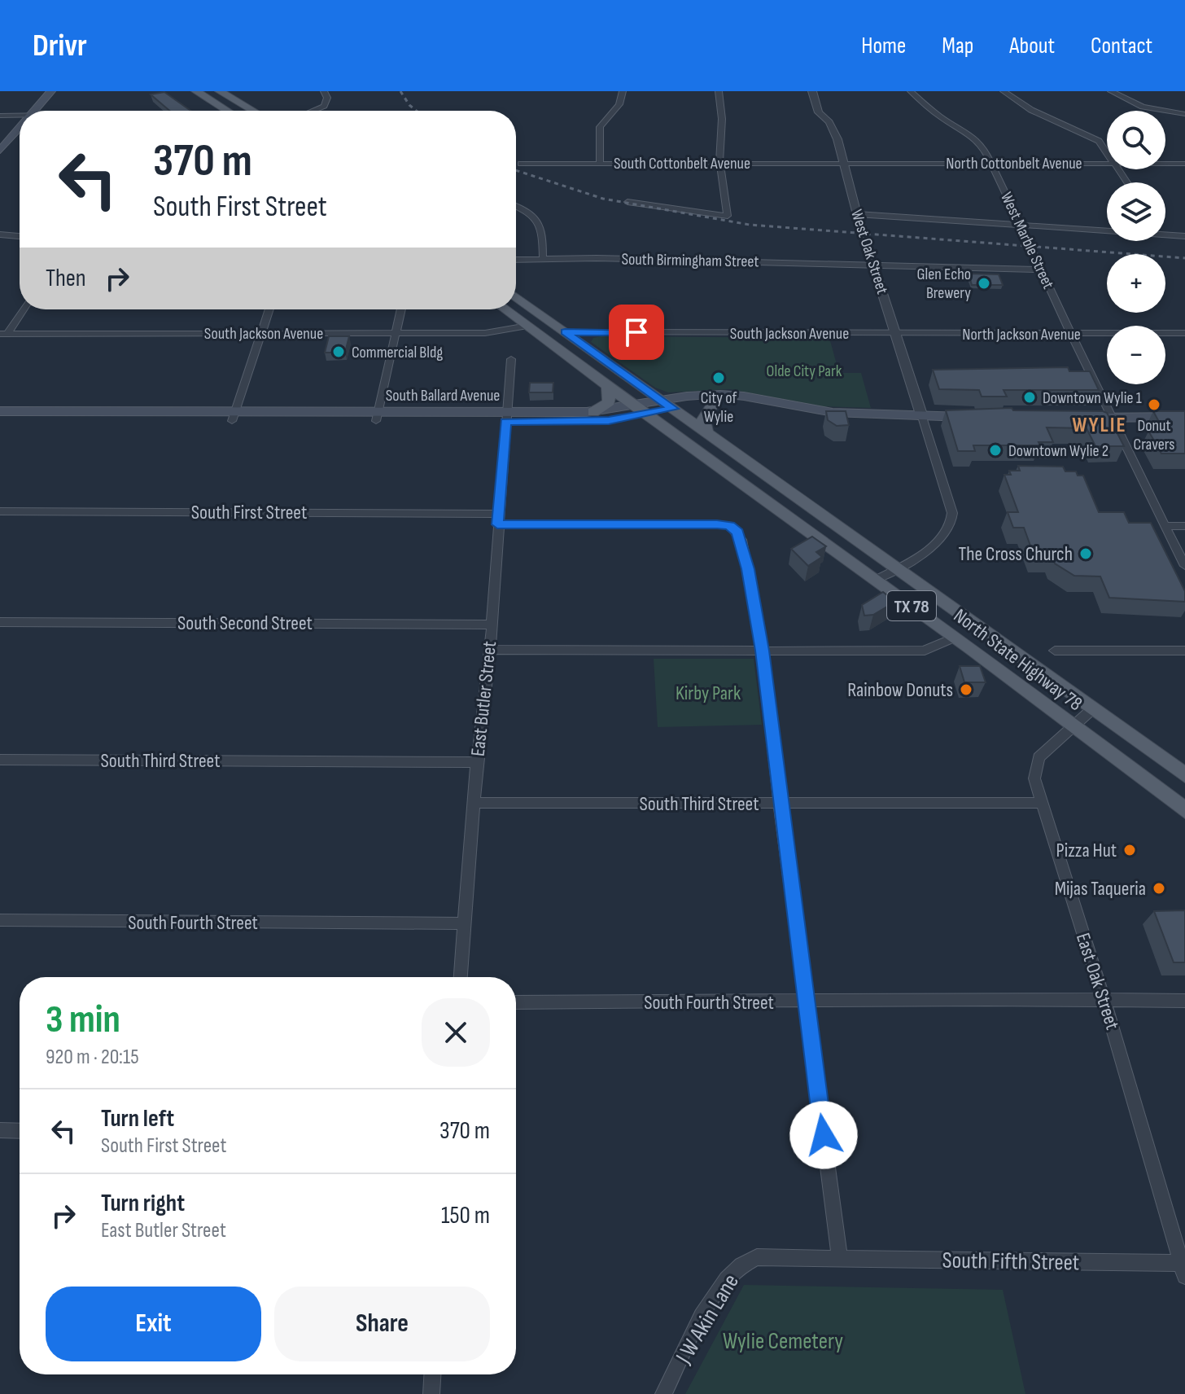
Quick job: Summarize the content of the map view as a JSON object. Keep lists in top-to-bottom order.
{
  "streets": {
    "main road": ["South Ballard Avenue", "TX 78", "North State Highway 78"],
    "street": [
      "South Cottonbelt Avenue",
      "North Cottonbelt Avenue",
      "West Marble Street",
      "West Oak Street",
      "South Birmingham Street",
      "South Jackson Avenue",
      "North Jackson Avenue",
      "South First Street",
      "South Second Street",
      "East Butler Street",
      "South Third Street",
      "South Fourth Street",
      "East Oak Street",
      "South Fifth Street",
      "J W Akin Lane"
    ]
  },
  "crossings": [
    ["South Cottonbelt Avenue", "North Cottonbelt Avenue"],
    ["South Cottonbelt Avenue", "West Oak Street"],
    ["North Cottonbelt Avenue", "West Marble Street"],
    ["North Cottonbelt Avenue", "West Oak Street"],
    ["West Marble Street", "South Birmingham Street"],
    ["West Marble Street", "North Jackson Avenue"],
    ["West Oak Street", "South Birmingham Street"],
    ["West Oak Street", "South Jackson Avenue"],
    ["West Oak Street", "North Jackson Avenue"],
    ["West Oak Street", "South Ballard Avenue"],
    ["South Jackson Avenue", "North Jackson Avenue"],
    ["South Jackson Avenue", "TX 78"],
    ["South Ballard Avenue", "TX 78"],
    ["South Ballard Avenue", "North State Highway 78"],
    ["South Ballard Avenue", "East Butler Street"],
    ["South First Street", "East Butler Street"],
    ["TX 78", "North State Highway 78"],
    ["South Second Street", "East Butler Street"],
    ["North State Highway 78", "East Oak Street"],
    ["East Butler Street", "South Third Street"],
    ["East Butler Street", "South Fourth Street"],
    ["South Third Street", "East Oak Street"],
    ["South Fourth Street", "East Oak Street"],
    ["East Oak Street", "South Fifth Street"],
    ["South Fifth Street", "J W Akin Lane"]
  ],
  "districts": ["WYLIE"],
  "parks": ["Olde City Park", "Kirby Park", "Wylie Cemetery"],
  "places": [
    "Glen Echo Brewery",
    "Commercial Bldg",
    "City of Wylie",
    "Downtown Wylie 1",
    "Donut Cravers",
    "Downtown Wylie 2",
    "The Cross Church",
    "Rainbow Donuts",
    "Pizza Hut",
    "Mijas Taqueria"
  ],
  "page": {
    "header": "Drivr",
    "nav": [
      "Home",
      "Map",
      "About",
      "Contact"
    ],
    "map_buttons": ["+", "−"],
    "turn": ["370 m", "South First Street"],
    "then": "Then",
    "heading": ["3 min", "920 m · 20:15"],
    "list": [
      {
        "name": "Turn left",
        "note": "South First Street",
        "value": "370 m"
      },
      {
        "name": "Turn right",
        "note": "East Butler Street",
        "value": "150 m"
      }
    ],
    "buttons": ["Exit", "Share"]
  }
}
